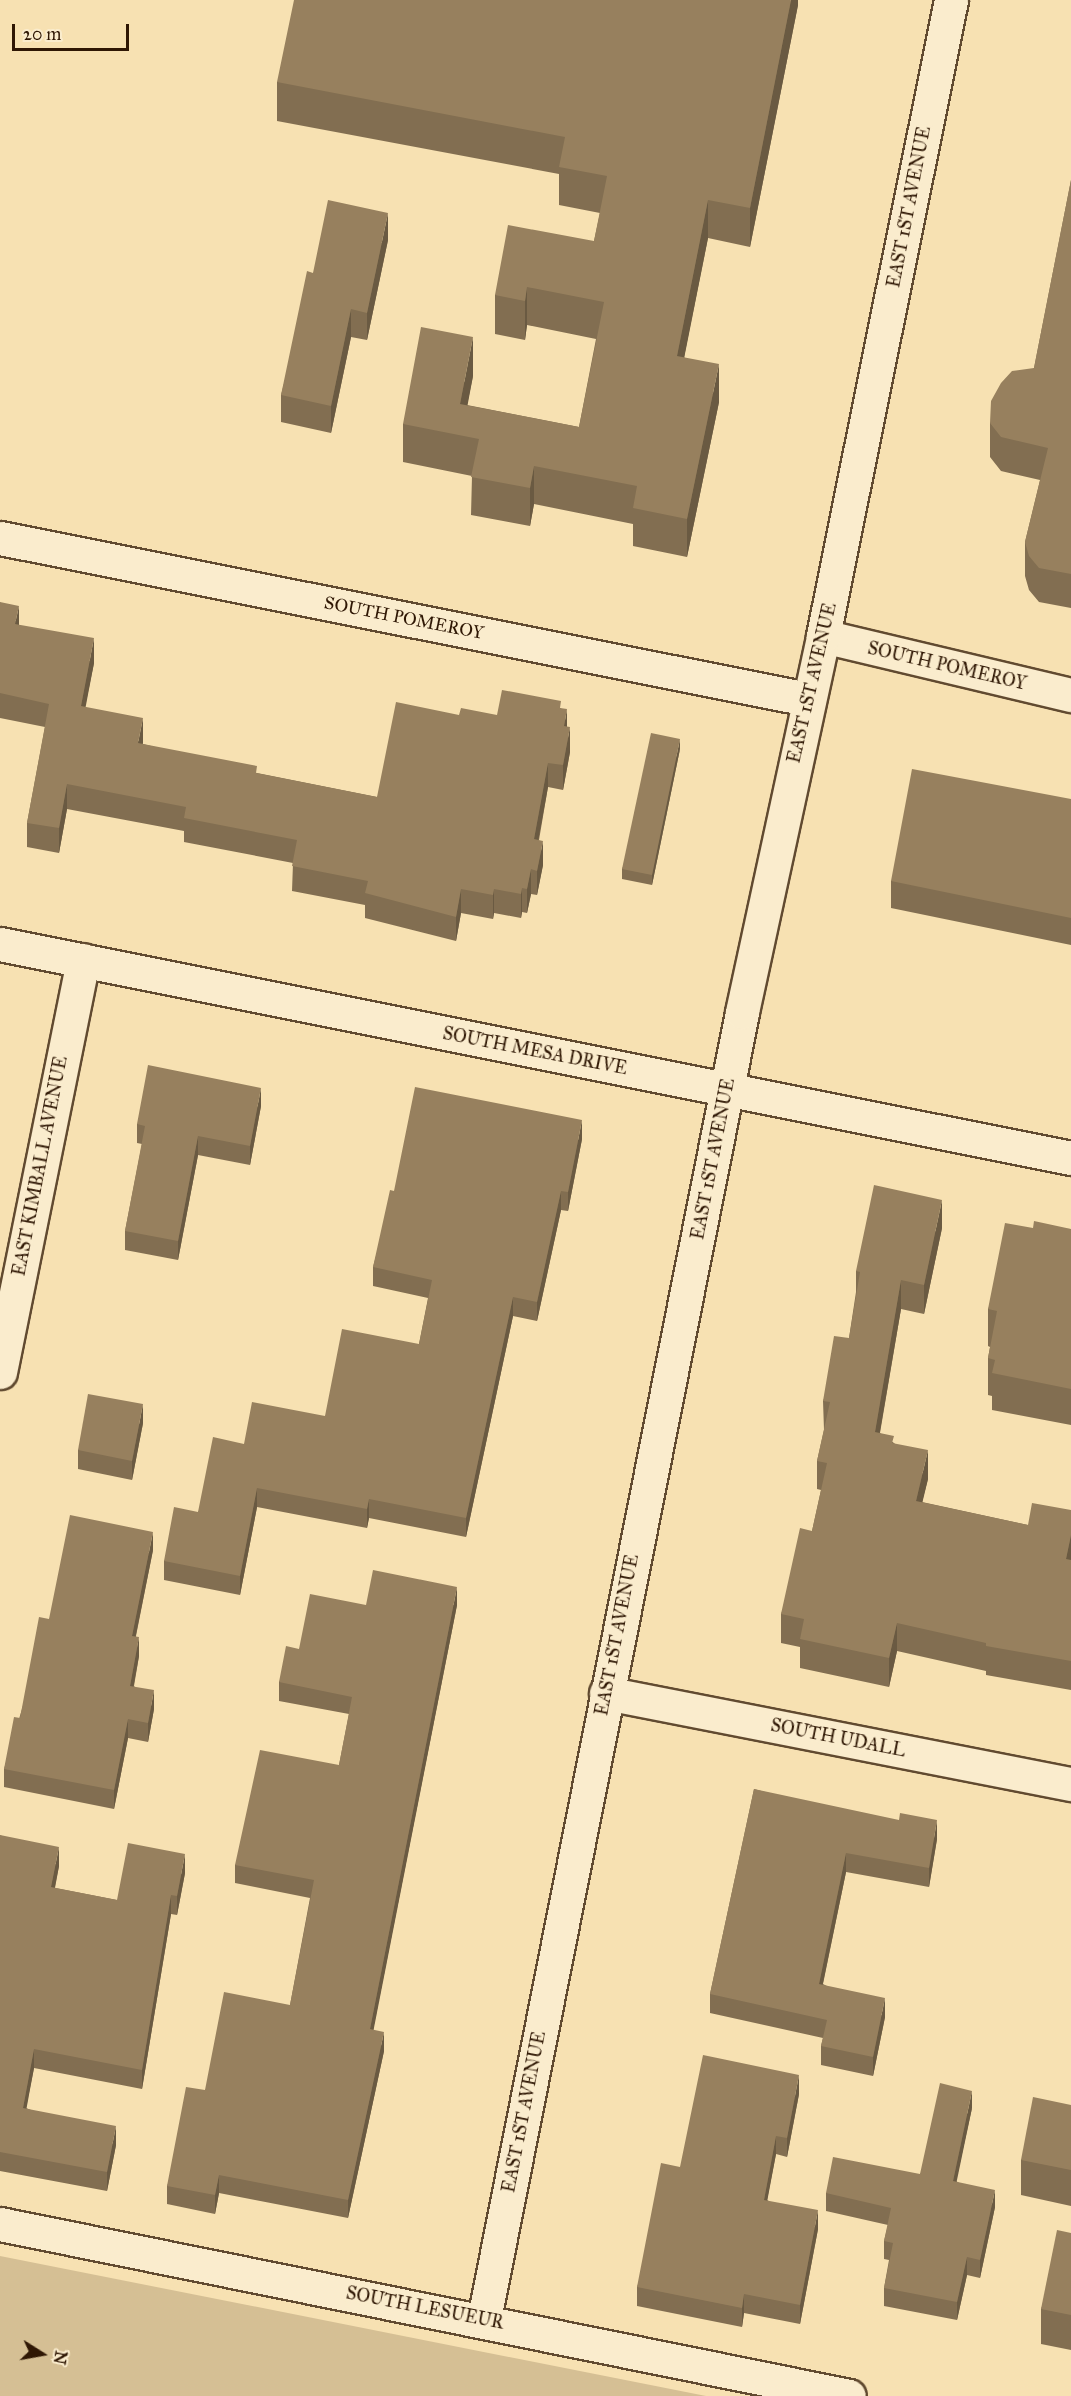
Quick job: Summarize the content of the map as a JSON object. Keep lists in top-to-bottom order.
{
  "streets": {
    "street": [
      "EAST 1ST AVENUE",
      "SOUTH POMEROY",
      "SOUTH MESA DRIVE",
      "EAST KIMBALL AVENUE",
      "SOUTH UDALL",
      "SOUTH LESUEUR"
    ]
  },
  "crossings": [
    ["EAST 1ST AVENUE", "SOUTH POMEROY"],
    ["EAST 1ST AVENUE", "SOUTH MESA DRIVE"],
    ["EAST 1ST AVENUE", "SOUTH UDALL"],
    ["EAST 1ST AVENUE", "SOUTH LESUEUR"],
    ["SOUTH MESA DRIVE", "EAST KIMBALL AVENUE"]
  ],
  "scale_bar": "20 m",
  "north": "right"
}
